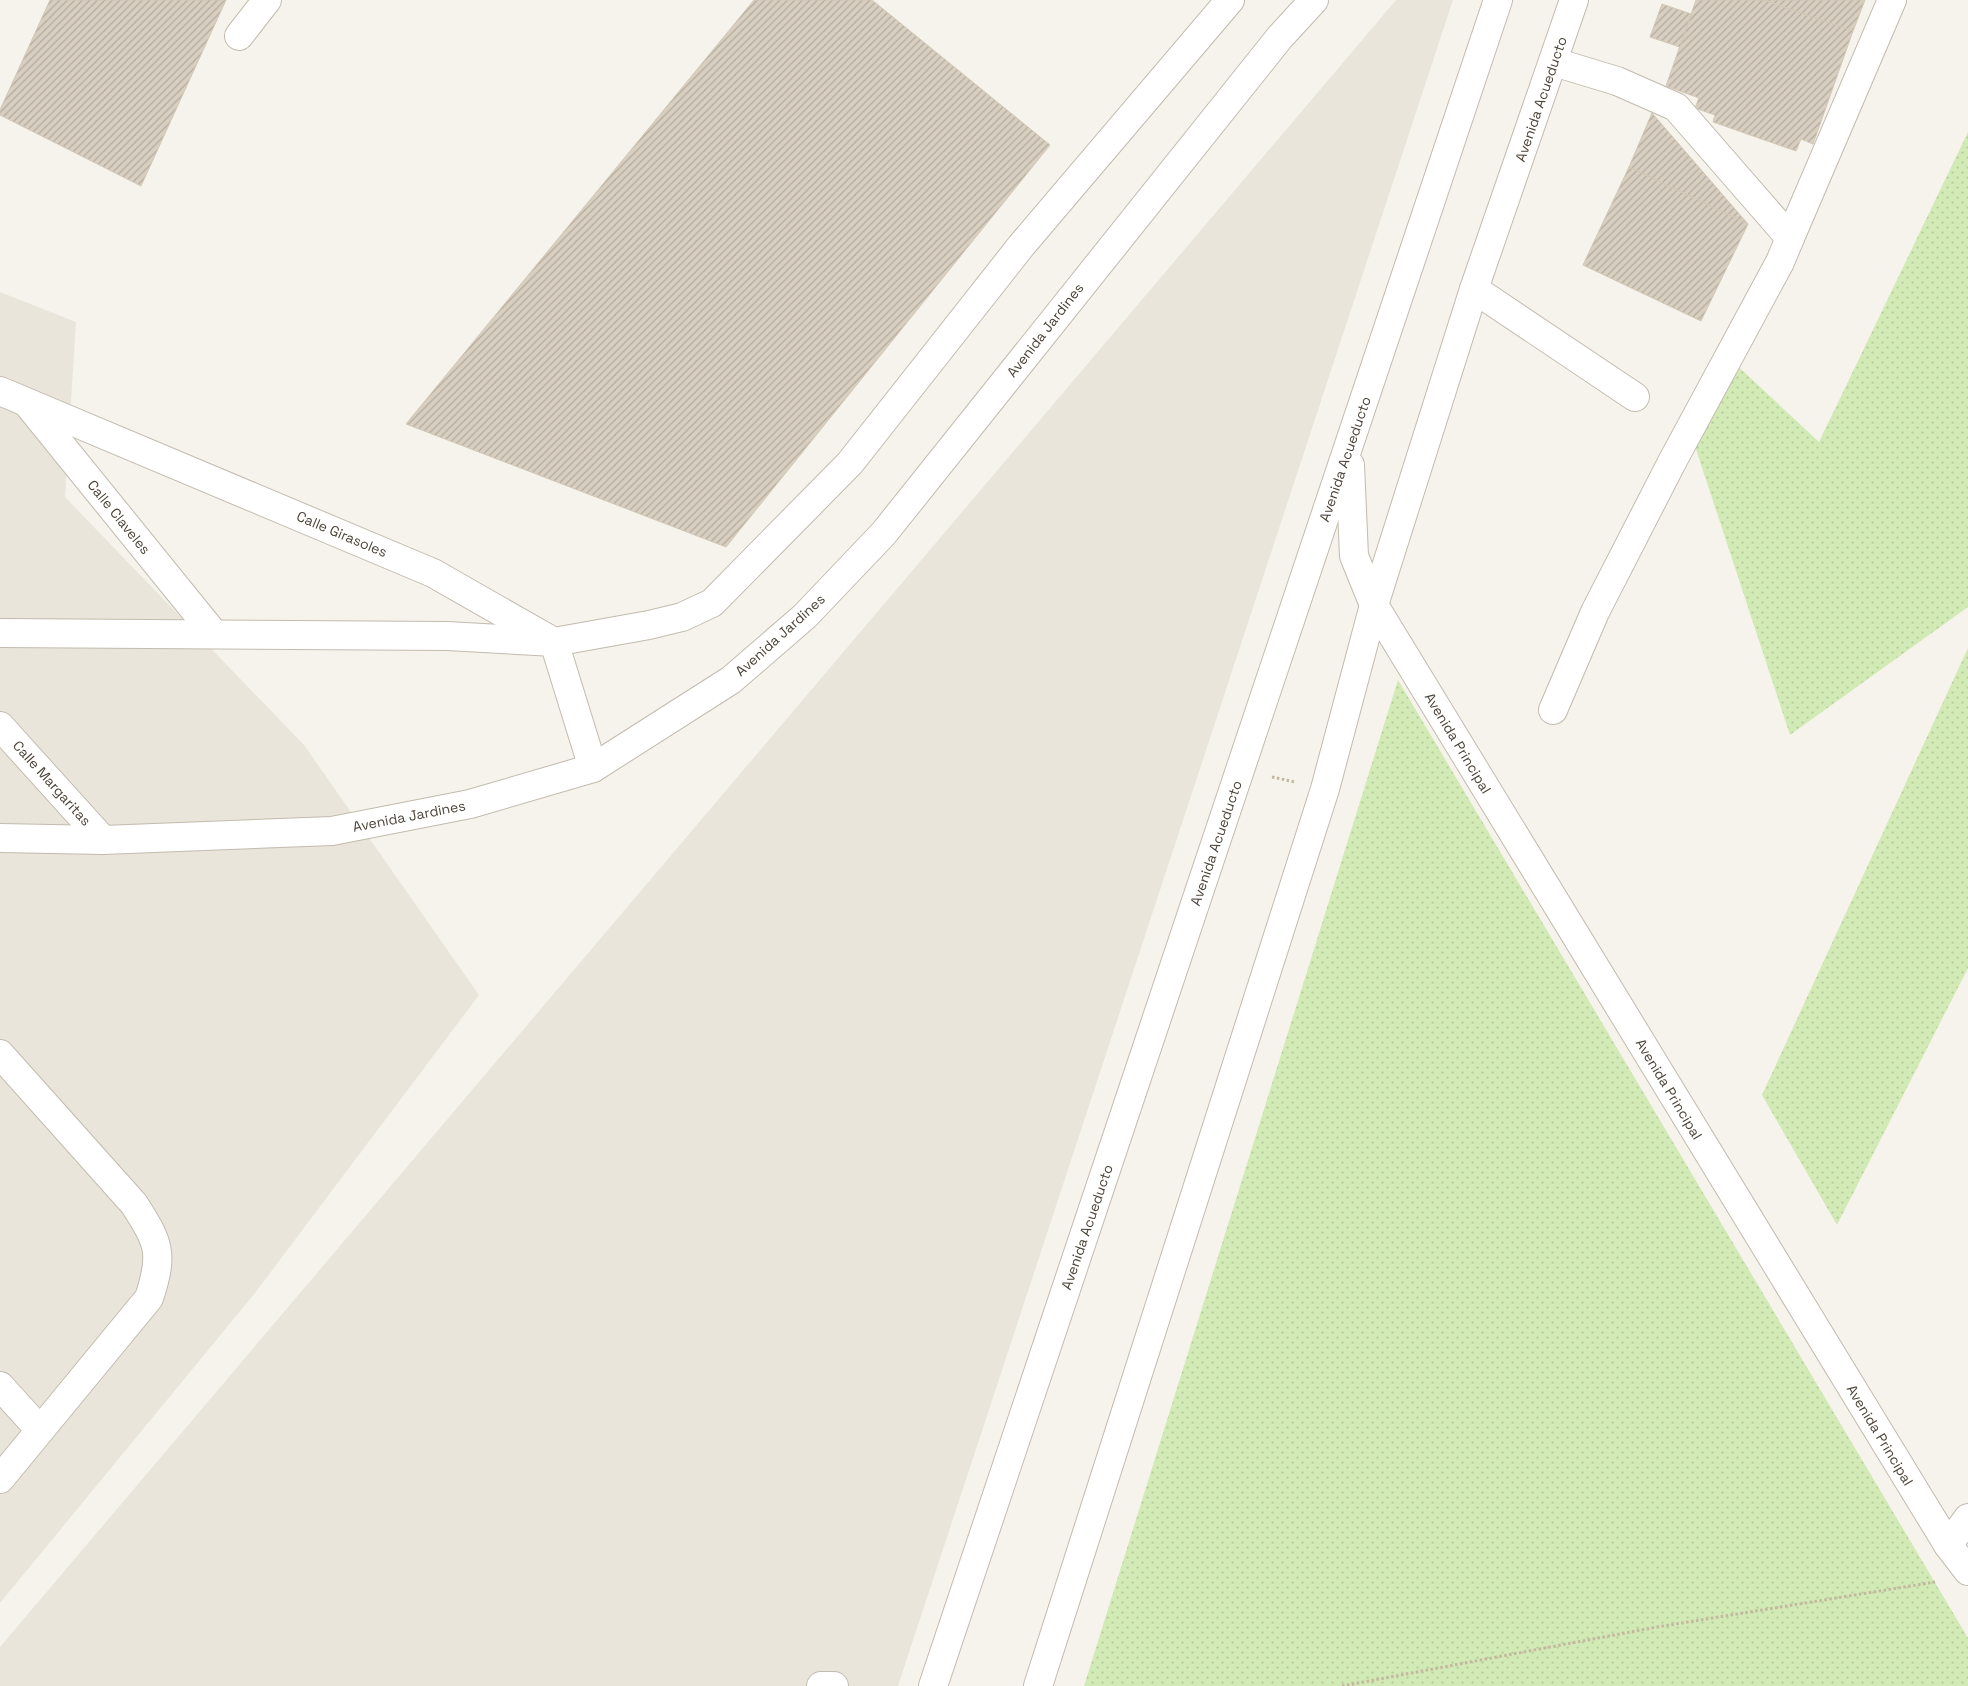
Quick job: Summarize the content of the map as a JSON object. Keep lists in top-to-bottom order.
{
  "streets": {
    "street": [
      "Avenida Acueducto",
      "Avenida Jardines",
      "Calle Claveles",
      "Calle Girasoles",
      "Avenida Principal",
      "Calle Margaritas"
    ]
  },
  "crossings": [
    ["Avenida Acueducto", "Avenida Principal"],
    ["Avenida Jardines", "Calle Margaritas"],
    ["Calle Claveles", "Calle Girasoles"]
  ]
}
